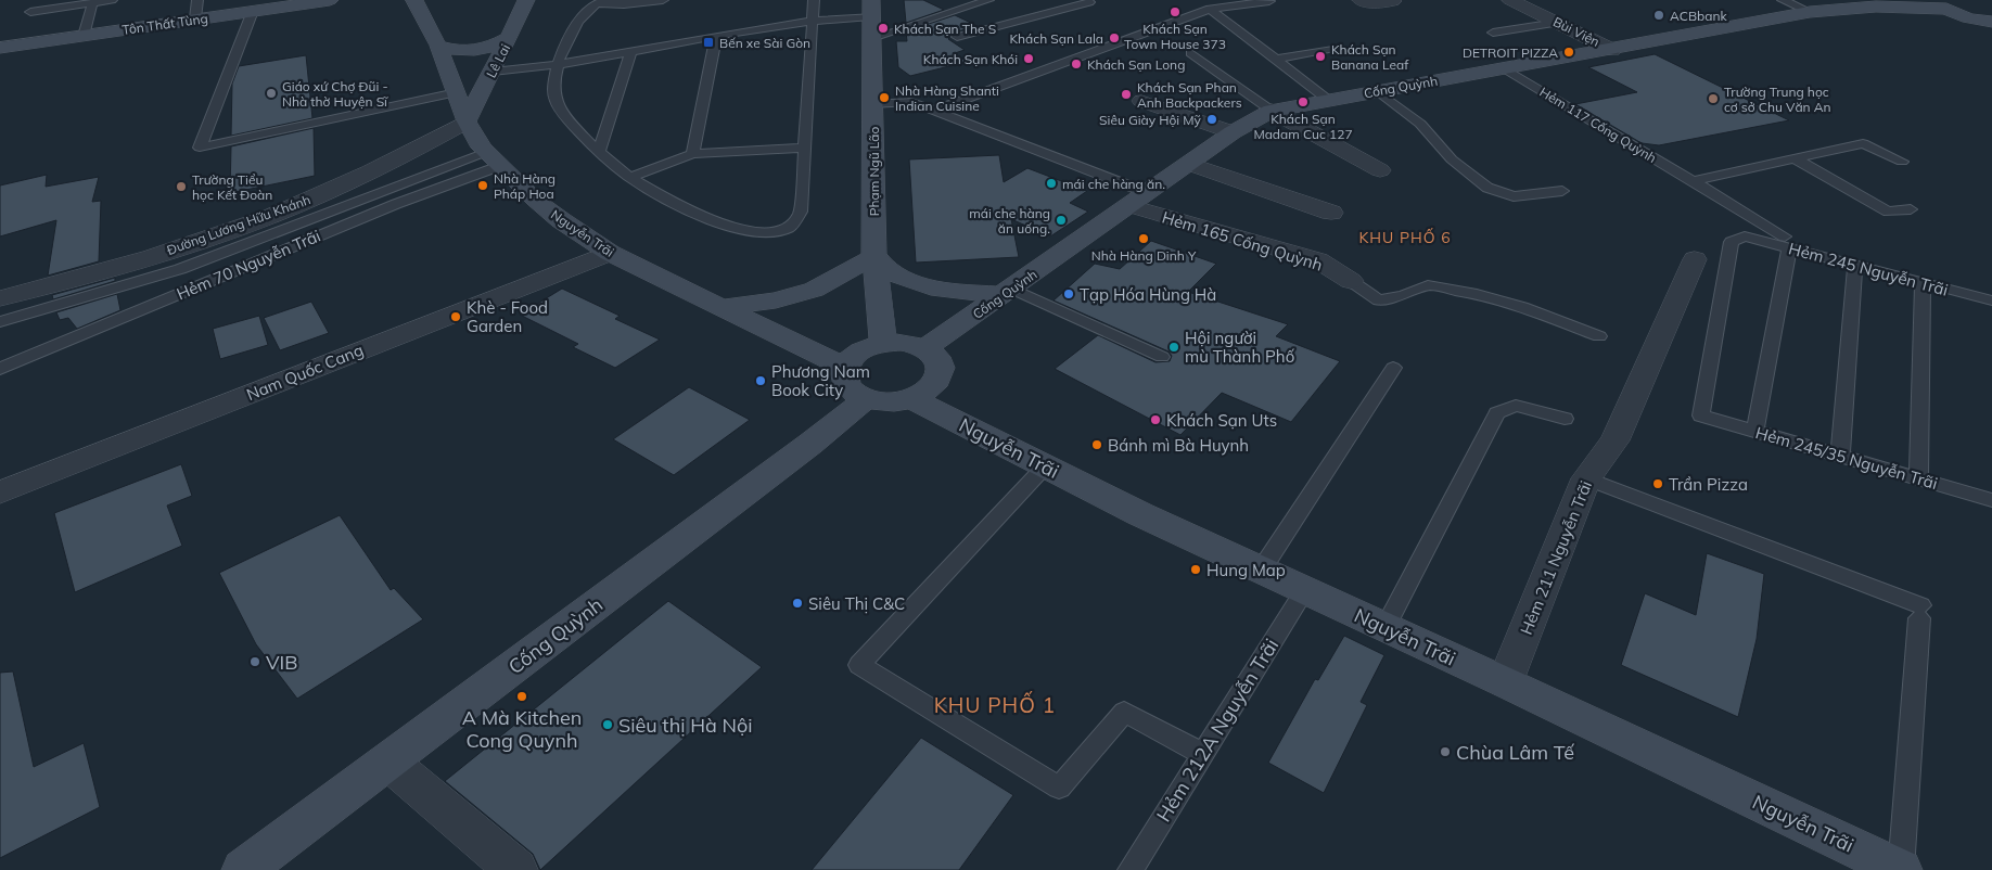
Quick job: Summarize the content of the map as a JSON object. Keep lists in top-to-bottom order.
{
  "streets": {
    "main road": [
      "Tôn Thất Tùng",
      "Lê Lai",
      "Cống Quỳnh",
      "Phạm Ngũ Lão",
      "Nguyễn Trãi"
    ],
    "street": [
      "Bùi Viện",
      "Đường Lương Hữu Khánh",
      "Hẻm 165 Cống Quỳnh",
      "Nam Quốc Cang",
      "Hẻm 211 Nguyễn Trãi"
    ],
    "lane": [
      "Hẻm 117 Cống Quỳnh",
      "Hẻm 70 Nguyễn Trãi",
      "Hẻm 245 Nguyễn Trãi",
      "Hẻm 245/35 Nguyễn Trãi",
      "Hẻm 212A Nguyễn Trãi"
    ]
  },
  "crossings": [
    ["Bùi Viện", "Cống Quỳnh"],
    ["Lê Lai", "Đường Lương Hữu Khánh"],
    ["Lê Lai", "Nguyễn Trãi"],
    ["Cống Quỳnh", "Hẻm 117 Cống Quỳnh"],
    ["Cống Quỳnh", "Phạm Ngũ Lão"],
    ["Cống Quỳnh", "Nguyễn Trãi"],
    ["Cống Quỳnh", "Hẻm 165 Cống Quỳnh"],
    ["Hẻm 117 Cống Quỳnh", "Hẻm 245 Nguyễn Trãi"],
    ["Phạm Ngũ Lão", "Nguyễn Trãi"],
    ["Đường Lương Hữu Khánh", "Nguyễn Trãi"],
    ["Nguyễn Trãi", "Hẻm 70 Nguyễn Trãi"],
    ["Nguyễn Trãi", "Nam Quốc Cang"],
    ["Nguyễn Trãi", "Hẻm 211 Nguyễn Trãi"],
    ["Nguyễn Trãi", "Hẻm 212A Nguyễn Trãi"],
    ["Hẻm 245 Nguyễn Trãi", "Hẻm 245/35 Nguyễn Trãi"]
  ],
  "districts": ["KHU PHỐ 6", "KHU PHỐ 1"],
  "places": {
    "other": [
      "Khách Sạn Town House 373",
      "ACBbank",
      "Khách Sạn The S",
      "Khách Sạn Lala",
      "DETROIT PIZZA",
      "Khách Sạn Banana Leaf",
      "Khách Sạn Khói",
      "Khách Sạn Long",
      "Giáo xứ Chợ Đũi - Nhà thờ Huyện Sĩ",
      "Khách Sạn Phan Anh Backpackers",
      "Nhà Hàng Shanti Indian Cuisine",
      "Trường Trung học cơ sở Chu Văn An",
      "Khách Sạn Madam Cuc 127",
      "Siêu Giày Hội Mỹ",
      "mái che hàng ăn.",
      "Nhà Hàng Pháp Hoa",
      "Trường Tiểu học Kết Đoàn",
      "mái che hàng ăn uống.",
      "Nhà Hàng Dinh Y",
      "Tạp Hóa Hùng Hà",
      "Khè - Food Garden",
      "Hội người mù Thành Phố",
      "Phương Nam Book City",
      "Khách Sạn Uts",
      "Bánh mì Bà Huynh",
      "Trần Pizza",
      "Hung Map",
      "Siêu Thị C&C",
      "VIB",
      "A Mà Kitchen Cong Quynh",
      "Siêu thị Hà Nội",
      "Chùa Lâm Tế"
    ],
    "transit": ["Bến xe Sài Gòn"]
  }
}
